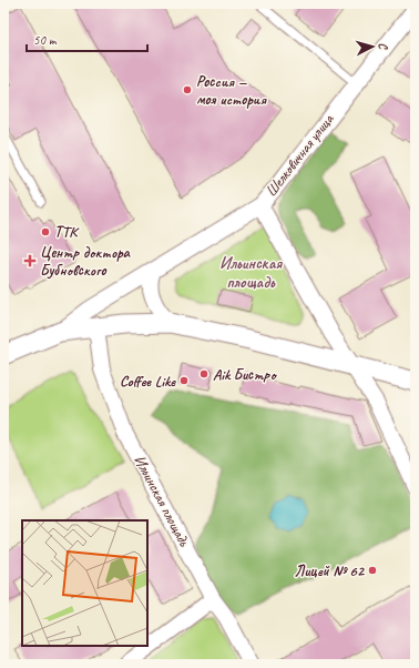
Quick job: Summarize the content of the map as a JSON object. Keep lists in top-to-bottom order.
{
  "streets": {
    "street": ["Шелковичная улица", "Ильинская площадь"]
  },
  "districts": ["Ильинская площадь"],
  "places": {
    "other": [
      "Россия — моя история",
      "ТТК",
      "Aik Бистро",
      "Coffee Like",
      "Лицей № 62"
    ],
    "health": ["Центр доктора Бубновского"]
  },
  "scale_bar": "50 m",
  "north": "right"
}
